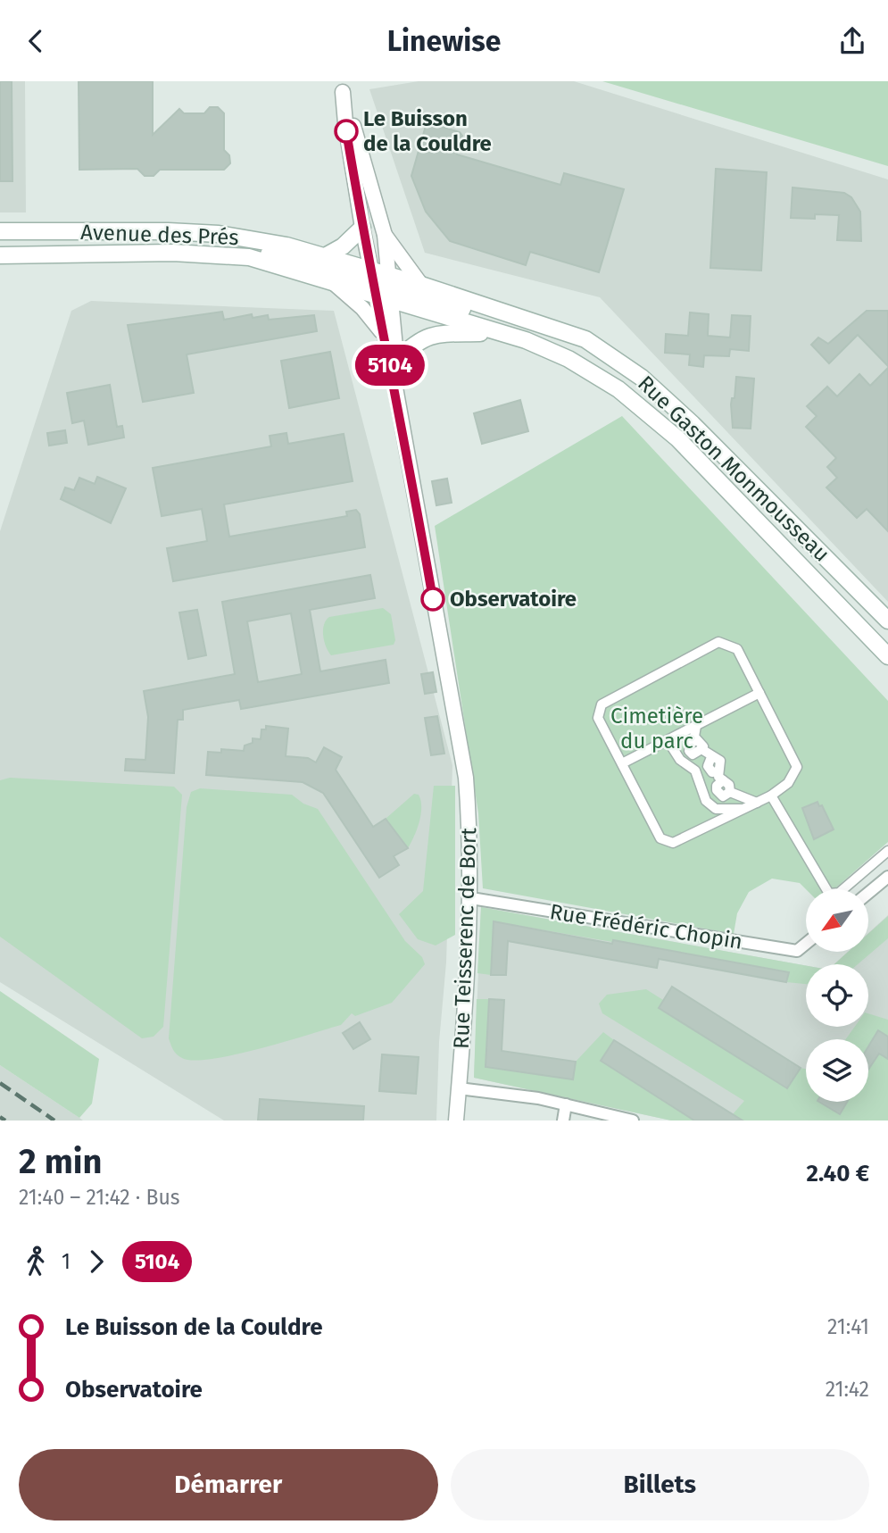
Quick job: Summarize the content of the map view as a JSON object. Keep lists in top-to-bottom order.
{
  "streets": {
    "main road": ["Avenue des Prés", "Rue Gaston Monmousseau"],
    "street": ["Rue Frédéric Chopin", "Rue Teisserenc de Bort"]
  },
  "crossings": [
    ["Avenue des Prés", "Rue Gaston Monmousseau"],
    ["Avenue des Prés", "Rue Teisserenc de Bort"],
    ["Rue Gaston Monmousseau", "Rue Teisserenc de Bort"],
    ["Rue Frédéric Chopin", "Rue Teisserenc de Bort"]
  ],
  "parks": ["Cimetière du parc"],
  "places": ["Le Buisson de la Couldre", "Observatoire"],
  "lines": ["bus line 5104"],
  "north": "bottom left",
  "page": {
    "header": "Linewise",
    "on_map": "5104",
    "heading": ["2 min", "21:40 – 21:42 · Bus", "2.40 €"],
    "legs": ["1", "5104"],
    "list": [
      {
        "name": "Le Buisson de la Couldre",
        "value": "21:41"
      },
      {
        "name": "Observatoire",
        "value": "21:42"
      }
    ],
    "buttons": ["Démarrer", "Billets"]
  }
}
